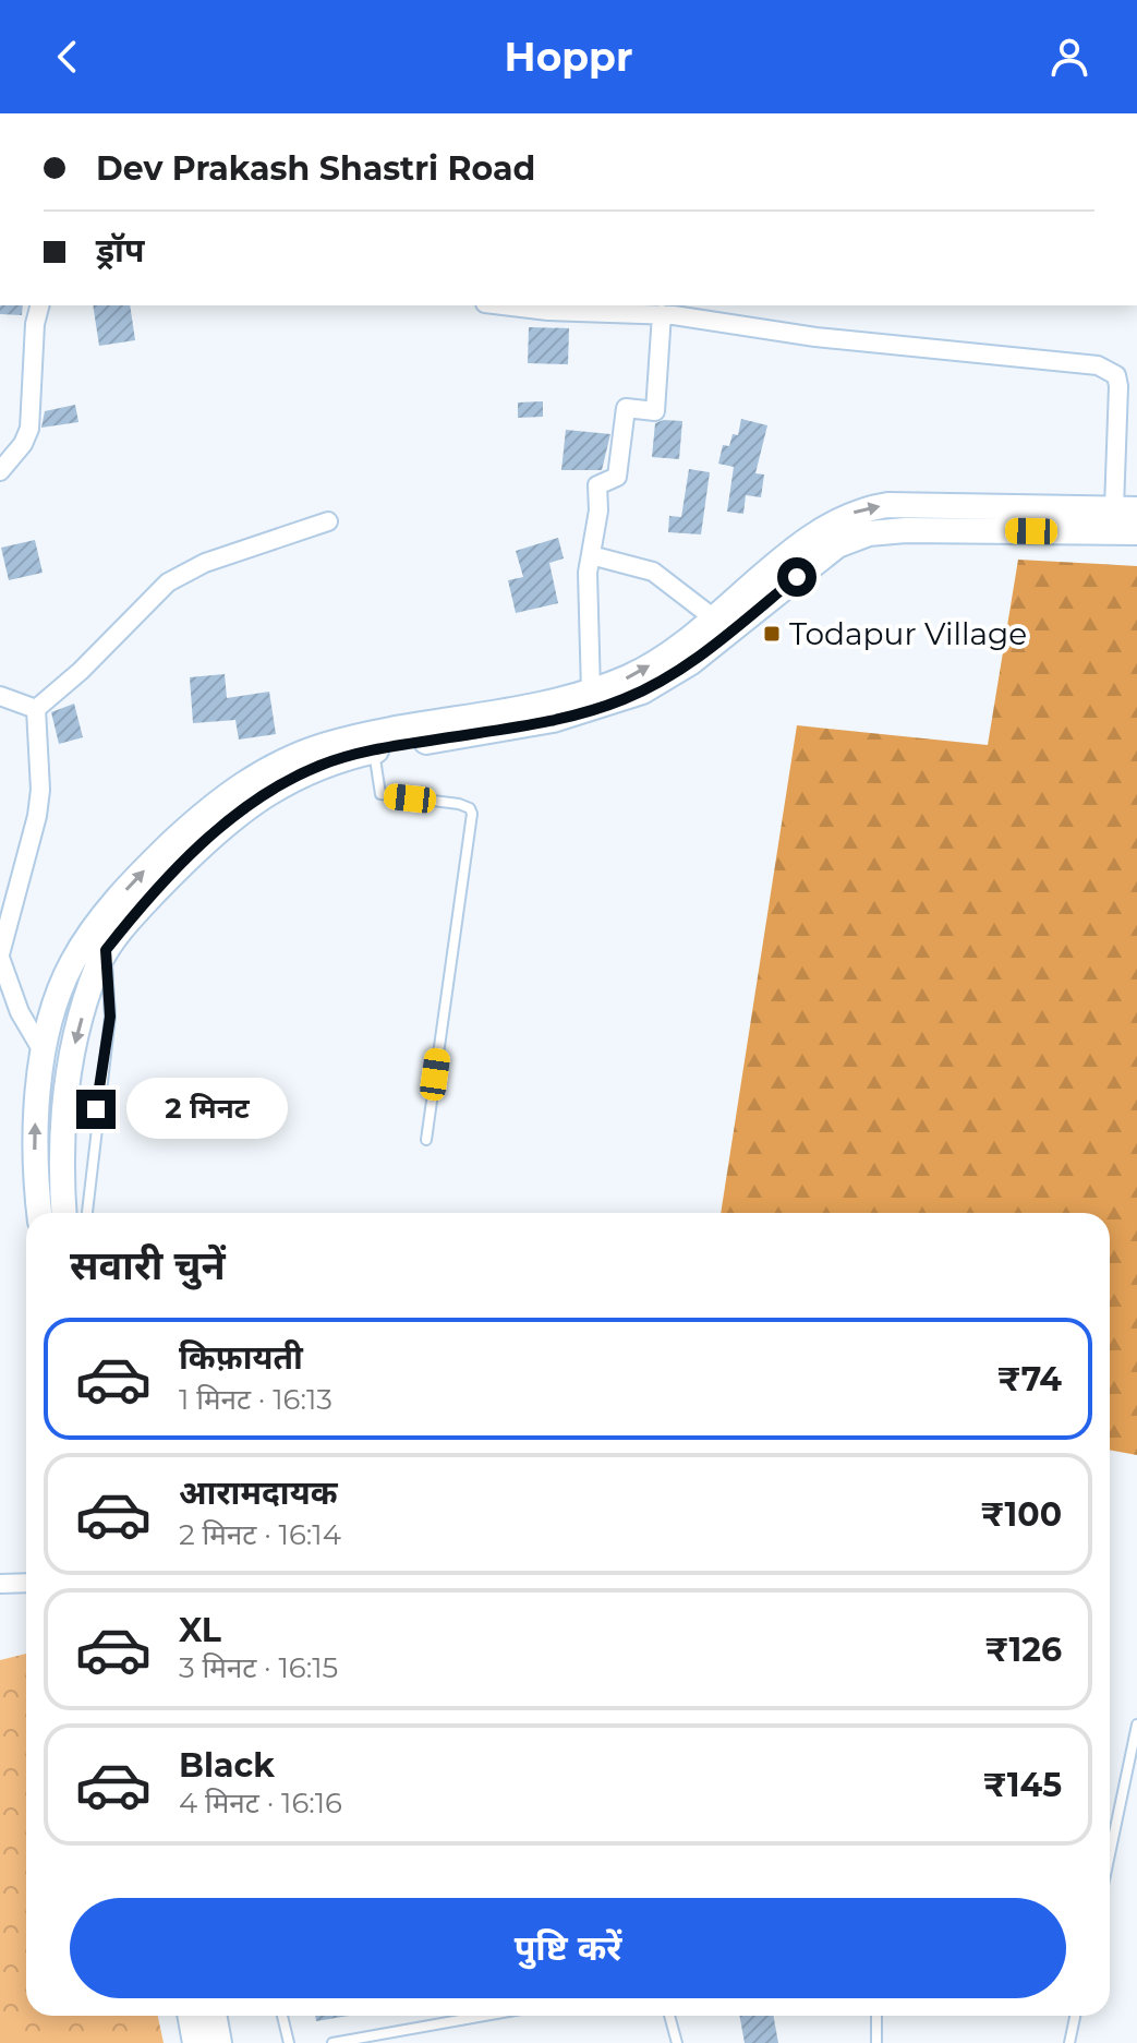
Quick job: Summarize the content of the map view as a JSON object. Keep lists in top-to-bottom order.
{
  "places": {
    "transit": ["Todapur Village"]
  },
  "page": {
    "header": "Hoppr",
    "banner": ["Dev Prakash Shastri Road", "ड्रॉप"],
    "bubble": "2 मिनट",
    "heading": "सवारी चुनें",
    "list": [
      {
        "name": "किफ़ायती",
        "note": "1 मिनट · 16:13",
        "value": "₹74"
      },
      {
        "name": "आरामदायक",
        "note": "2 मिनट · 16:14",
        "value": "₹100"
      },
      {
        "name": "XL",
        "note": "3 मिनट · 16:15",
        "value": "₹126"
      },
      {
        "name": "Black",
        "note": "4 मिनट · 16:16",
        "value": "₹145"
      }
    ],
    "buttons": "पुष्टि करें"
  }
}
